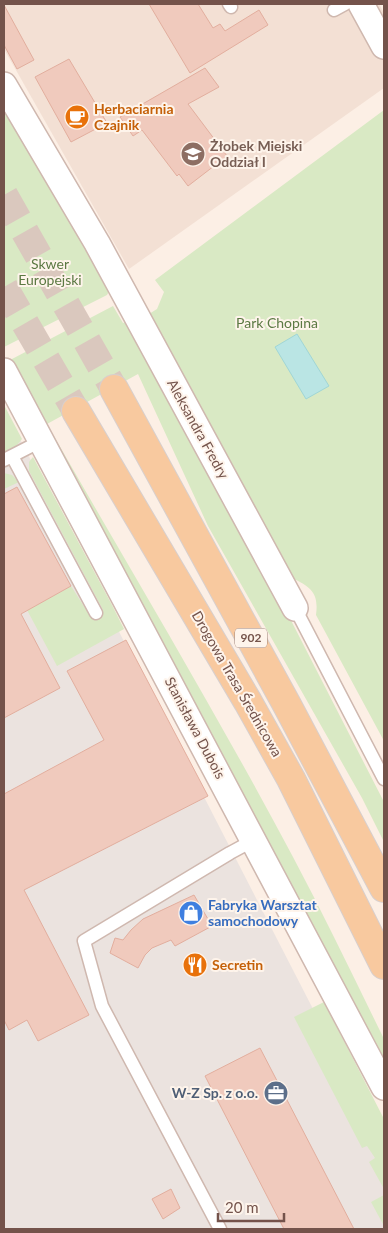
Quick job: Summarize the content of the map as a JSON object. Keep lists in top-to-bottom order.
{
  "streets": {
    "main road": ["902", "Drogowa Trasa Średnicowa"],
    "street": ["Aleksandra Fredry", "Stanisława Dubois"]
  },
  "parks": ["Skwer Europejski", "Park Chopina"],
  "places": {
    "cafe": ["Herbaciarnia Czajnik"],
    "school or university": ["Żłobek Miejski Oddział I"],
    "shop": ["Fabryka Warsztat samochodowy"],
    "restaurant": ["Secretin"],
    "office": ["W-Z Sp. z o.o."]
  },
  "scale_bar": "20 m"
}
